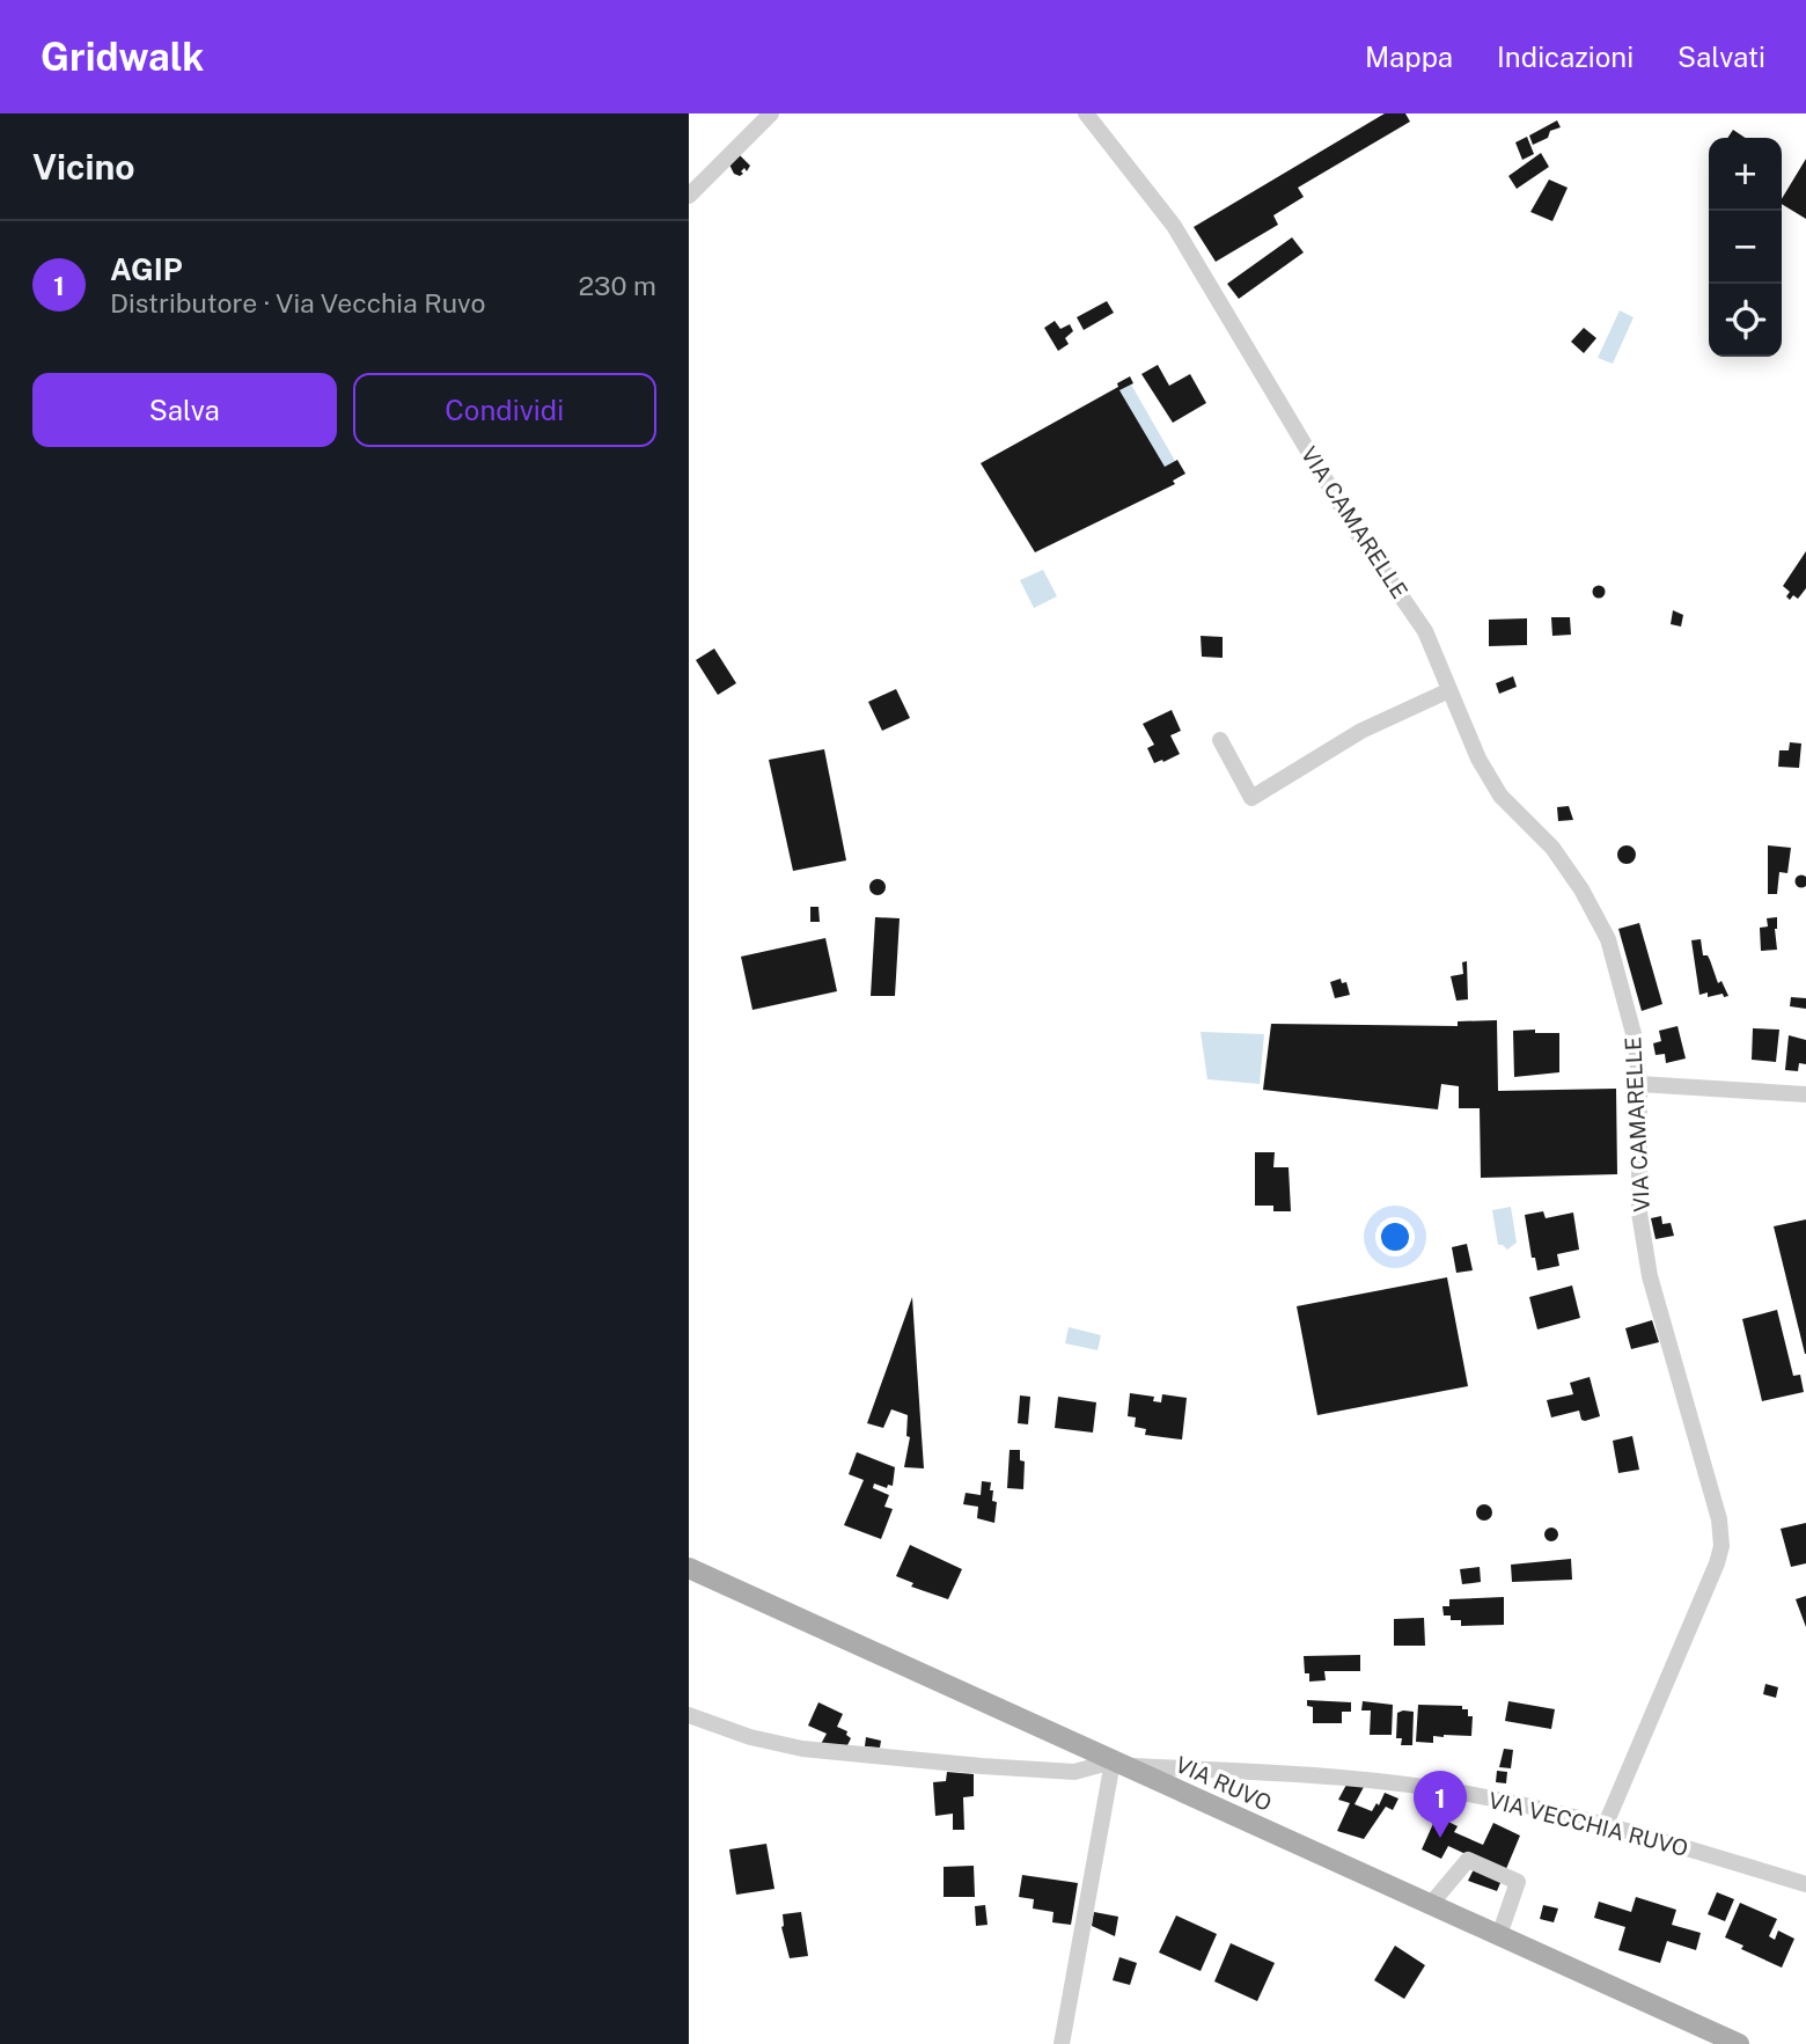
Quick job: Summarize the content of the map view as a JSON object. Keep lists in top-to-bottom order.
{
  "streets": {
    "main road": ["VIA RUVO"],
    "street": ["VIA CAMARELLE", "VIA VECCHIA RUVO"]
  },
  "crossings": [
    ["VIA CAMARELLE", "VIA VECCHIA RUVO"],
    ["VIA RUVO", "VIA VECCHIA RUVO"]
  ],
  "page": {
    "header": "Gridwalk",
    "nav": ["Mappa", "Indicazioni", "Salvati"],
    "heading": "Vicino",
    "map_buttons": ["+", "−"],
    "list": [
      {
        "mark": "1",
        "name": "AGIP",
        "note": "Distributore · Via Vecchia Ruvo",
        "value": "230 m"
      }
    ],
    "buttons": ["Salva", "Condividi"],
    "pins": "1"
  }
}
